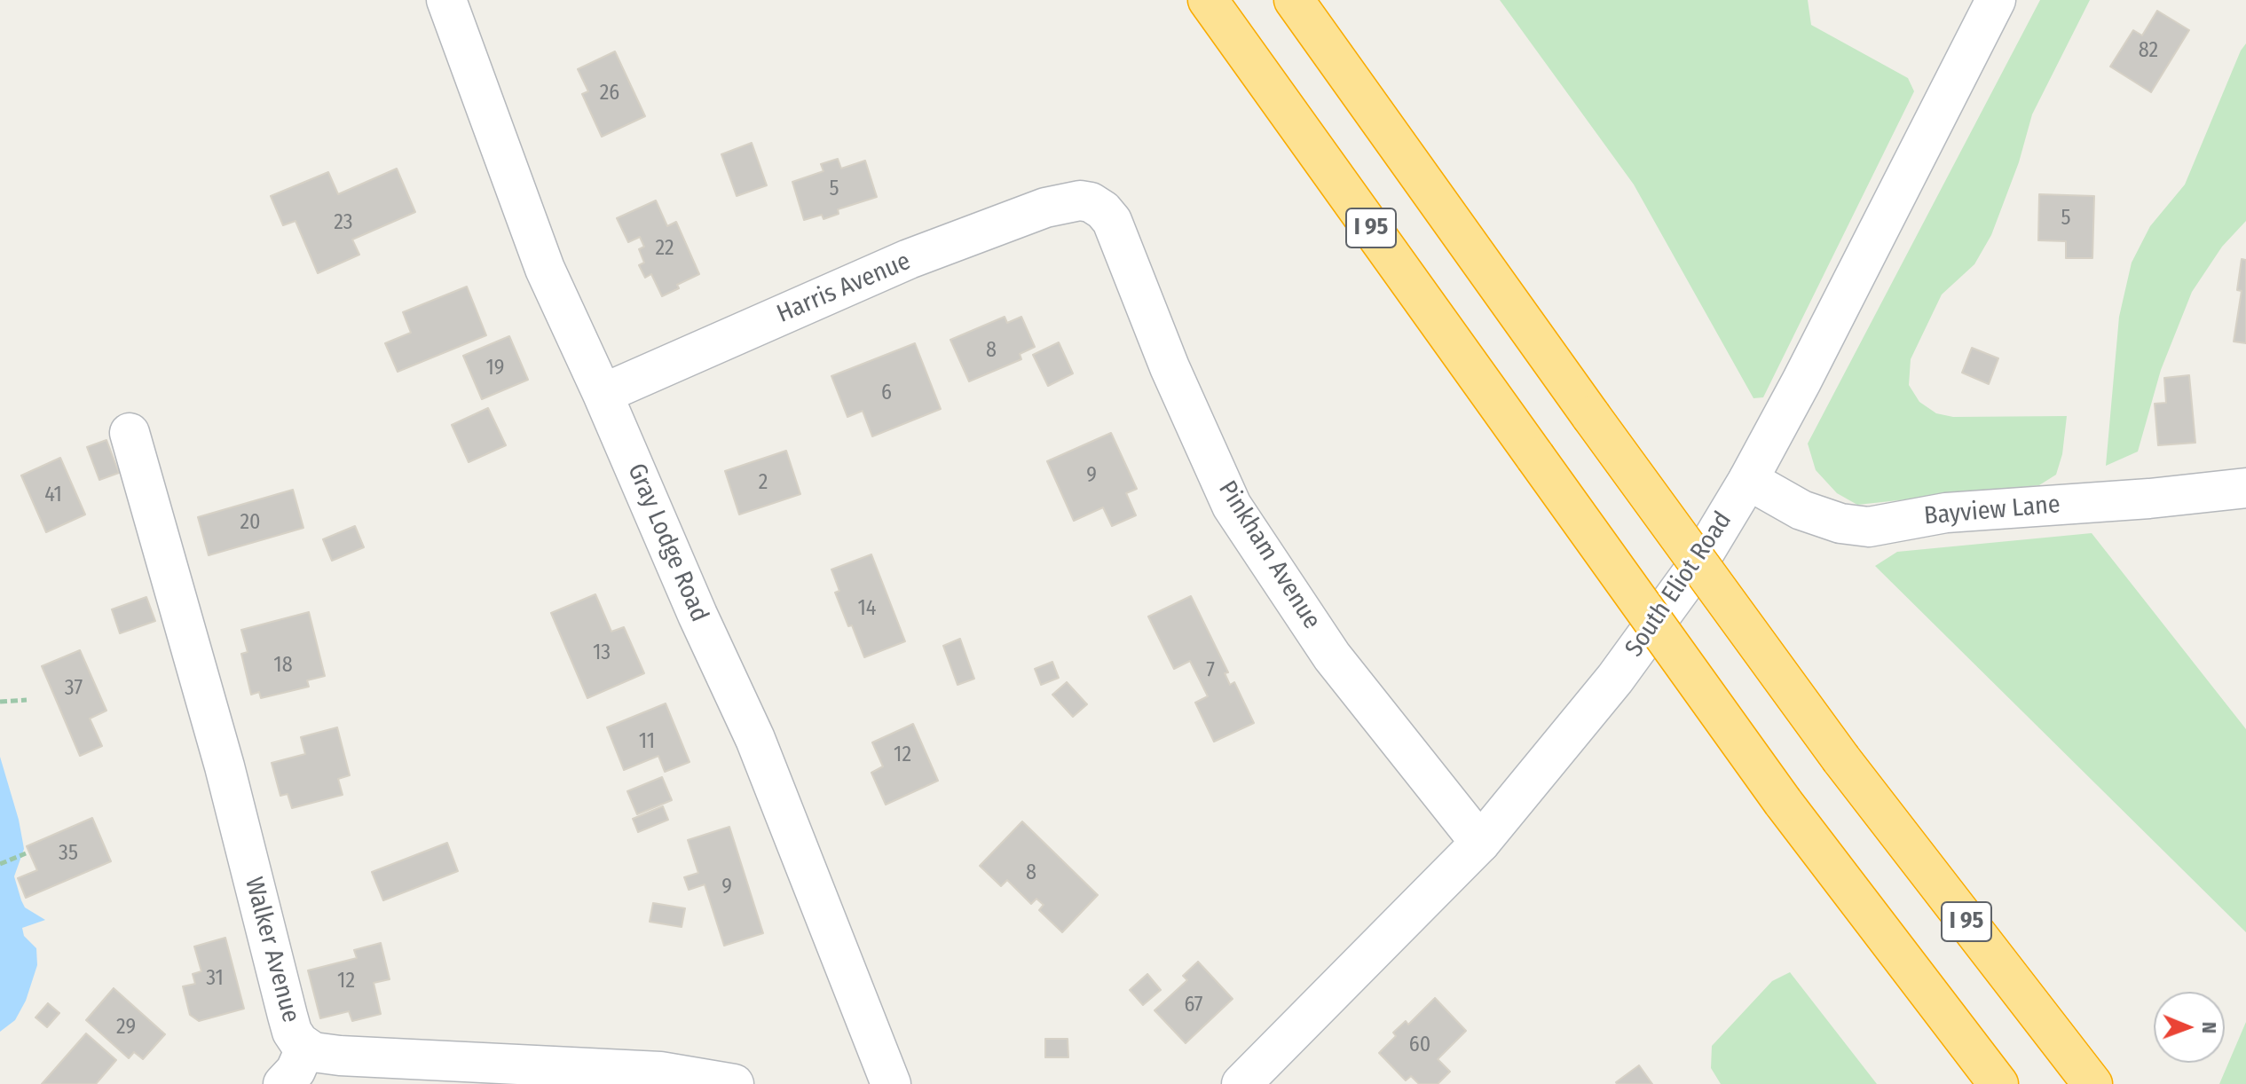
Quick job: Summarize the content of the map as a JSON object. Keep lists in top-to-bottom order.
{
  "streets": {
    "highway": ["I 95"],
    "street": [
      "Harris Avenue",
      "Bayview Lane",
      "Gray Lodge Road",
      "Pinkham Avenue",
      "South Eliot Road",
      "Walker Avenue"
    ]
  },
  "crossings": [
    ["Harris Avenue", "Gray Lodge Road"],
    ["Harris Avenue", "Pinkham Avenue"],
    ["Bayview Lane", "South Eliot Road"],
    ["Pinkham Avenue", "South Eliot Road"]
  ],
  "house_numbers": [
    "82",
    "26",
    "5",
    "5",
    "23",
    "22",
    "8",
    "19",
    "6",
    "9",
    "2",
    "41",
    "20",
    "14",
    "13",
    "18",
    "7",
    "37",
    "11",
    "12",
    "35",
    "8",
    "9",
    "31",
    "12",
    "67",
    "29",
    "60"
  ],
  "north": "right"
}
